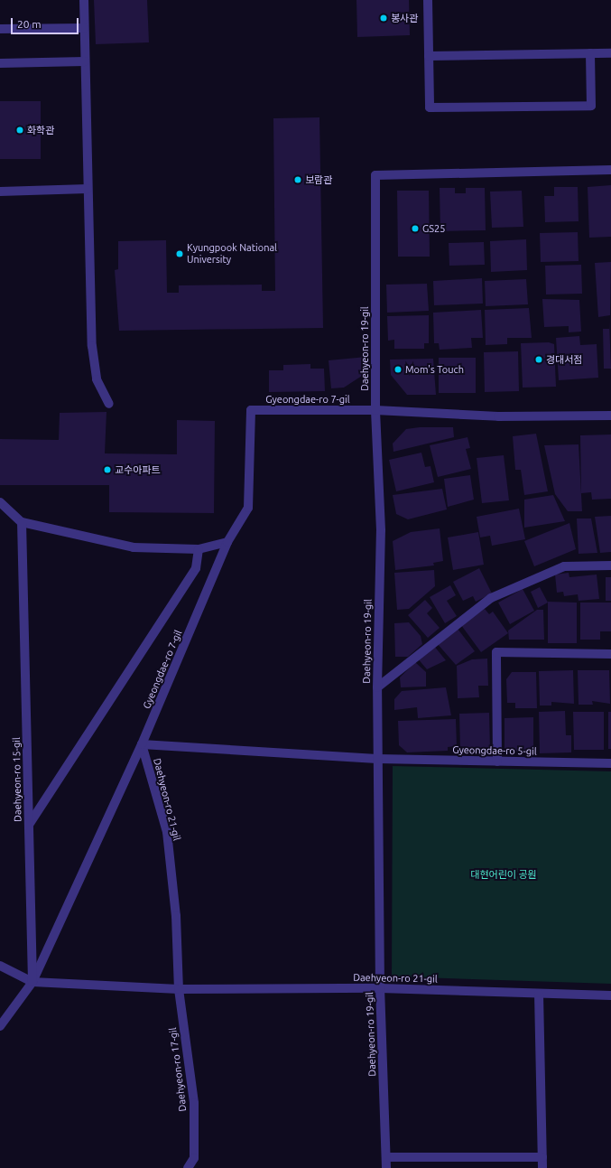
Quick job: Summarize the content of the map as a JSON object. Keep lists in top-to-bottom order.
{
  "streets": {
    "street": [
      "Daehyeon-ro 19-gil",
      "Gyeongdae-ro 7-gil",
      "Gyeongdae-ro 5-gil",
      "Daehyeon-ro 15-gil",
      "Daehyeon-ro 21-gil",
      "Daehyeon-ro 17-gil"
    ]
  },
  "crossings": [
    ["Daehyeon-ro 19-gil", "Gyeongdae-ro 7-gil"],
    ["Daehyeon-ro 19-gil", "Gyeongdae-ro 5-gil"],
    ["Daehyeon-ro 19-gil", "Daehyeon-ro 21-gil"],
    ["Gyeongdae-ro 7-gil", "Daehyeon-ro 15-gil"],
    ["Gyeongdae-ro 7-gil", "Daehyeon-ro 21-gil"],
    ["Daehyeon-ro 15-gil", "Daehyeon-ro 21-gil"],
    ["Daehyeon-ro 21-gil", "Daehyeon-ro 17-gil"]
  ],
  "parks": ["대현어린이 공원"],
  "places": [
    "봉사관",
    "화학관",
    "보람관",
    "GS25",
    "Kyungpook National University",
    "경대서점",
    "Mom's Touch",
    "교수아파트"
  ],
  "scale_bar": "20 m"
}
